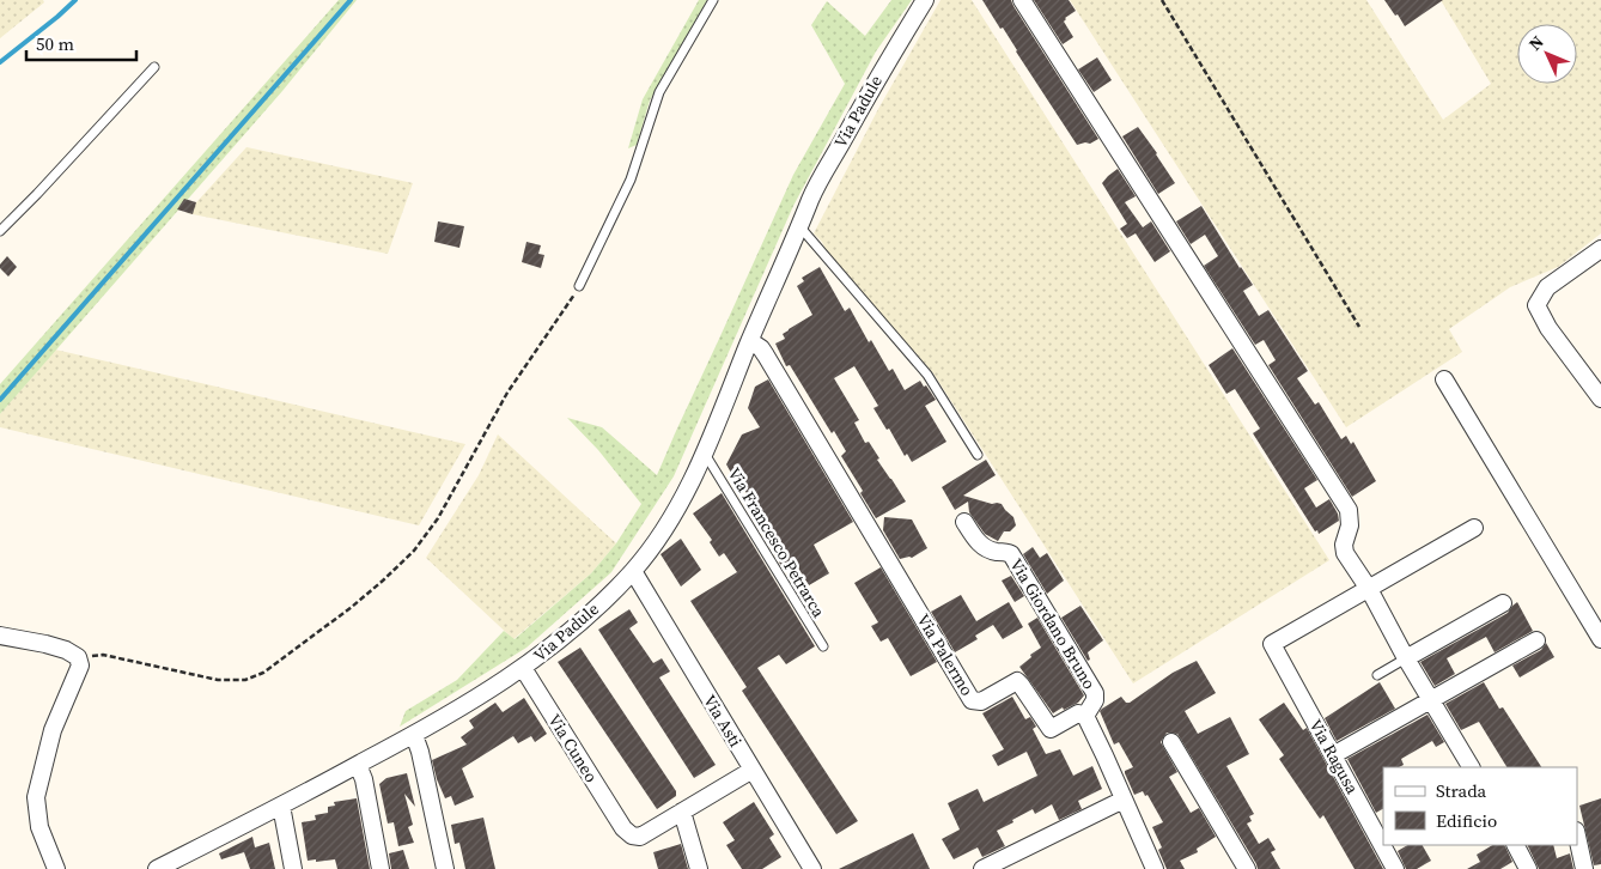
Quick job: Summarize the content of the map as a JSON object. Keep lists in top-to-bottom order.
{
  "streets": {
    "street": [
      "Via Padule",
      "Via Giordano Bruno",
      "Via Palermo",
      "Via Asti",
      "Via Cuneo",
      "Via Ragusa"
    ],
    "lane": ["Via Francesco Petrarca"]
  },
  "crossings": [
    ["Via Padule", "Via Francesco Petrarca"],
    ["Via Padule", "Via Palermo"],
    ["Via Padule", "Via Asti"],
    ["Via Padule", "Via Cuneo"],
    ["Via Giordano Bruno", "Via Palermo"]
  ],
  "legend": ["Strada", "Edificio"],
  "scale_bar": "50 m",
  "north": "top left"
}
